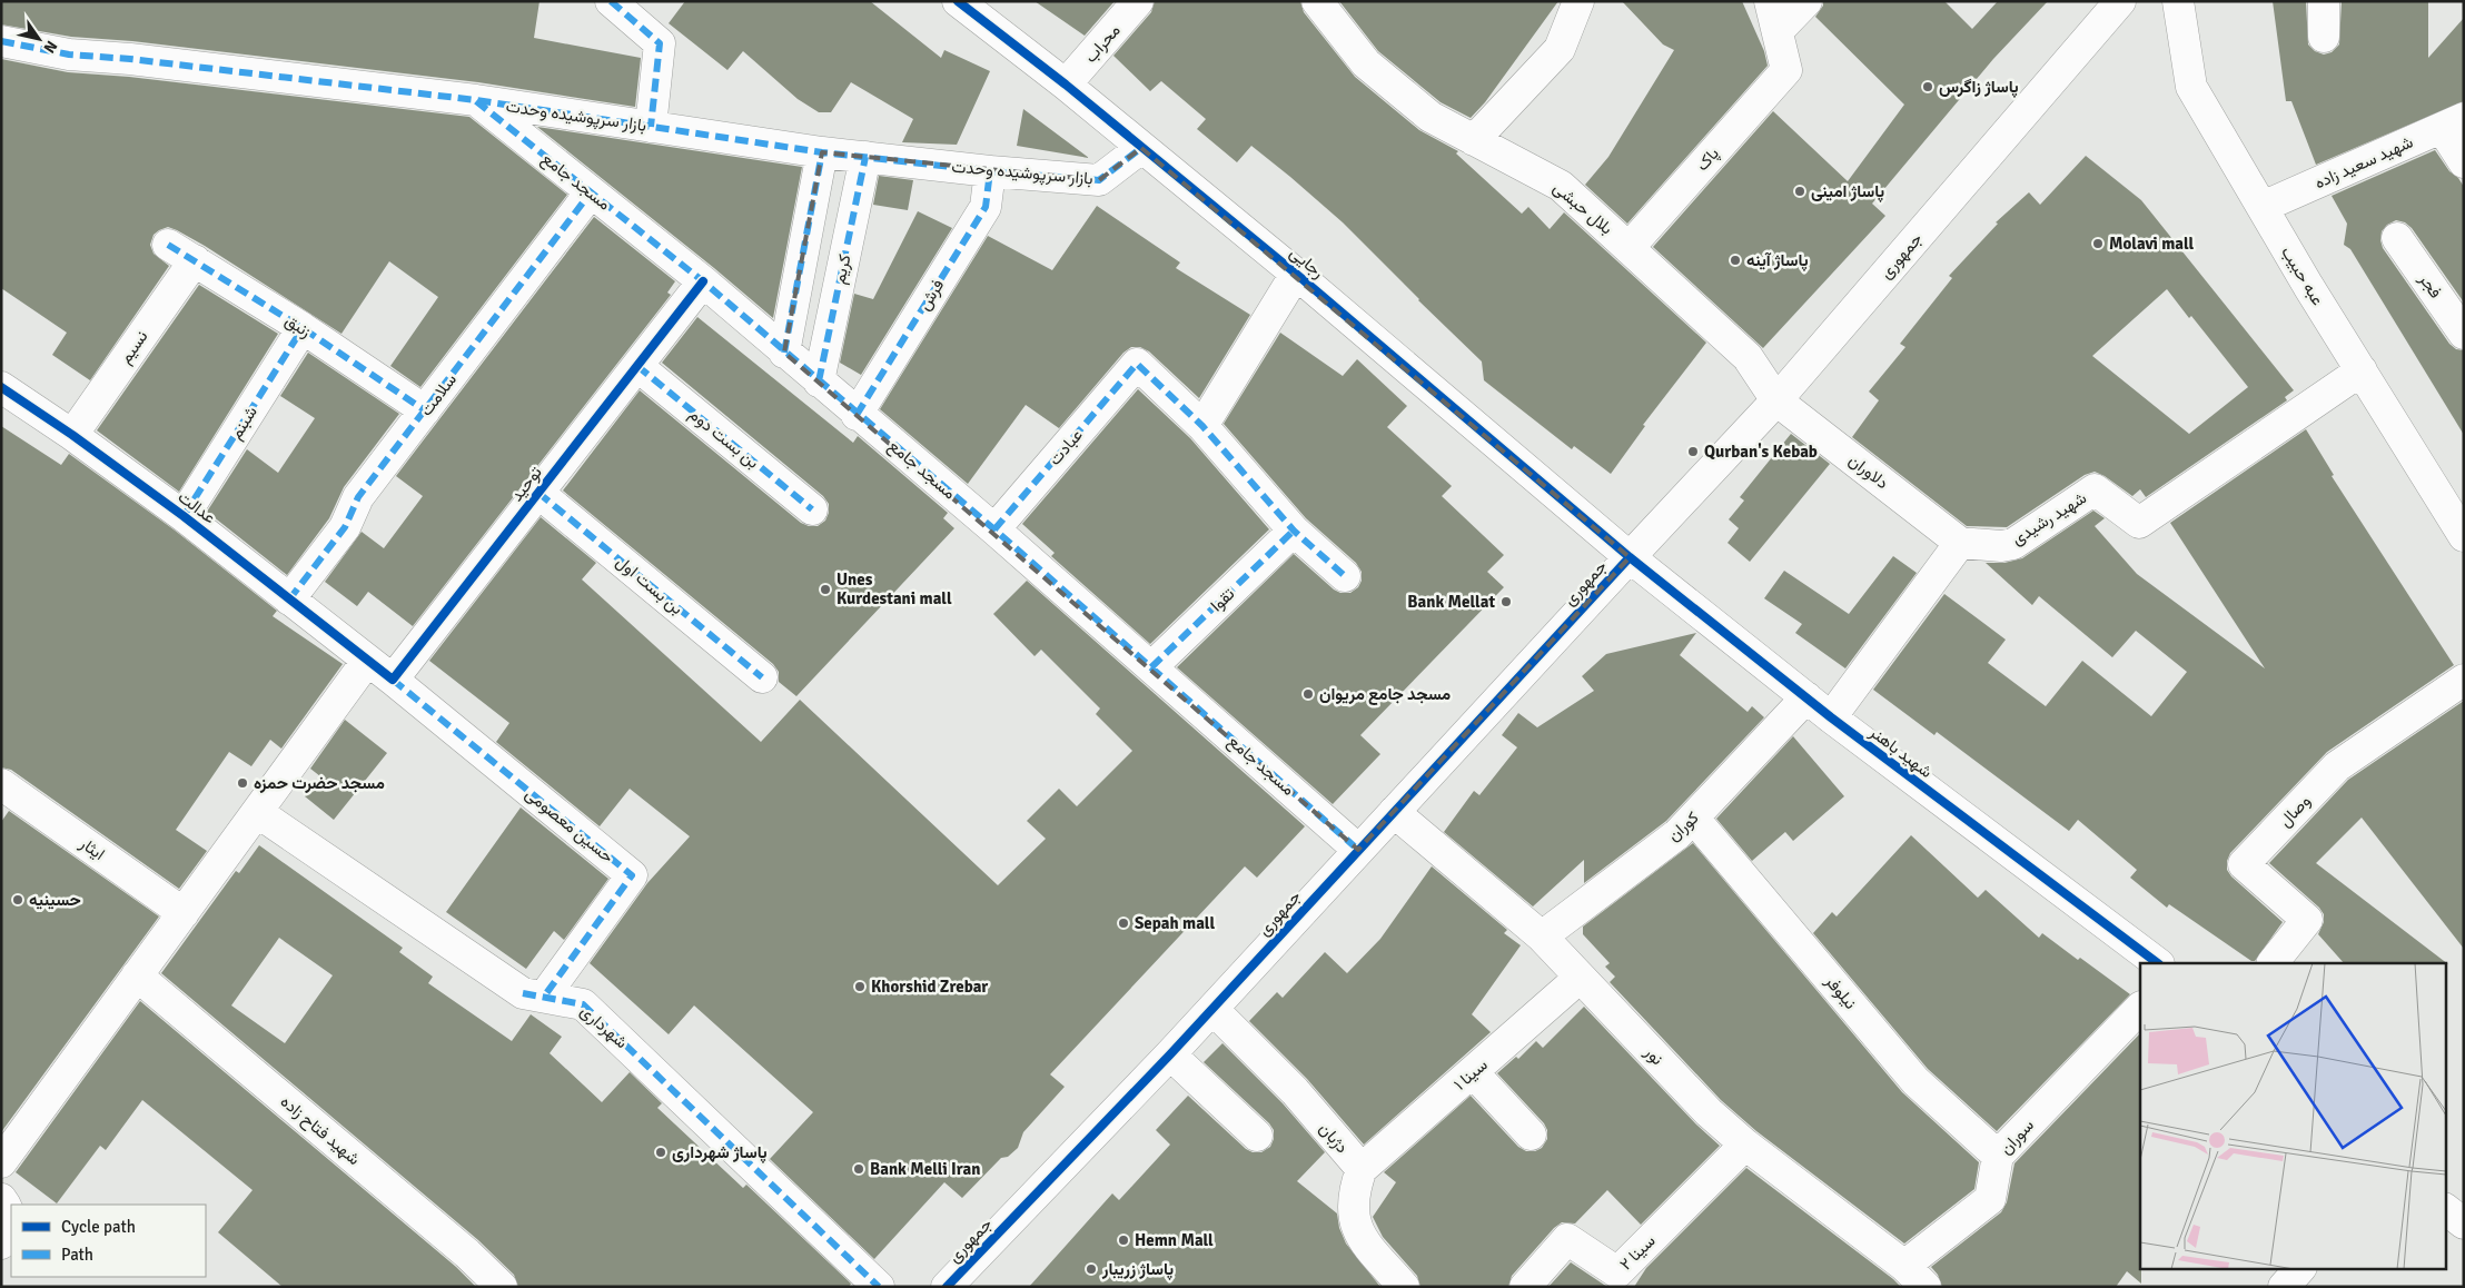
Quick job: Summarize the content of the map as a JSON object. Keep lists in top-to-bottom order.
{
  "streets": {
    "street": [
      "محراب",
      "بازار سرپوشیده وحدت",
      "پاک",
      "شهید سعید زاده",
      "مسجد جامع",
      "بلال حبشی",
      "جمهوری",
      "رجایی",
      "کریم",
      "عبه حبیب",
      "فجر",
      "فرش",
      "زنبق",
      "نسیم",
      "سلامت",
      "شبنم",
      "بن بست دوم",
      "عبادت",
      "دلاوران",
      "توحید",
      "عدالت",
      "شهید رشیدی",
      "بن بست اول",
      "تقوا",
      "شهید باهنر",
      "وصال",
      "حسین معصومی",
      "کوران",
      "ایثار",
      "نیلوفر",
      "شهرداری",
      "نور",
      "سینا ۱",
      "شهید فتاح زاده",
      "سوران",
      "دژبان",
      "سینا ۲"
    ]
  },
  "crossings": [
    ["محراب", "رجایی"],
    ["بازار سرپوشیده وحدت", "مسجد جامع"],
    ["بازار سرپوشیده وحدت", "رجایی"],
    ["بازار سرپوشیده وحدت", "کریم"],
    ["بازار سرپوشیده وحدت", "فرش"],
    ["پاک", "بلال حبشی"],
    ["شهید سعید زاده", "عبه حبیب"],
    ["مسجد جامع", "جمهوری"],
    ["مسجد جامع", "کریم"],
    ["مسجد جامع", "فرش"],
    ["مسجد جامع", "سلامت"],
    ["مسجد جامع", "عبادت"],
    ["مسجد جامع", "توحید"],
    ["مسجد جامع", "تقوا"],
    ["بلال حبشی", "جمهوری"],
    ["بلال حبشی", "دلاوران"],
    ["جمهوری", "رجایی"],
    ["جمهوری", "دلاوران"],
    ["جمهوری", "شهید باهنر"],
    ["جمهوری", "نور"],
    ["جمهوری", "دژبان"],
    ["رجایی", "شهید باهنر"],
    ["عبه حبیب", "شهید رشیدی"],
    ["زنبق", "نسیم"],
    ["زنبق", "سلامت"],
    ["زنبق", "شبنم"],
    ["نسیم", "عدالت"],
    ["سلامت", "عدالت"],
    ["شبنم", "عدالت"],
    ["بن بست دوم", "توحید"],
    ["دلاوران", "شهید رشیدی"],
    ["توحید", "بن بست اول"],
    ["توحید", "حسین معصومی"],
    ["شهید باهنر", "کوران"],
    ["حسین معصومی", "شهرداری"],
    ["کوران", "نیلوفر"],
    ["کوران", "نور"],
    ["نیلوفر", "سوران"],
    ["نور", "سینا ۱"],
    ["نور", "سوران"],
    ["نور", "سینا ۲"],
    ["سینا ۱", "دژبان"]
  ],
  "places": [
    "پاساژ زاگرس",
    "پاساژ امینی",
    "Molavi mall",
    "پاساژ آینه",
    "Qurban's Kebab",
    "Unes Kurdestani mall",
    "Bank Mellat",
    "مسجد جامع مریوان",
    "مسجد حضرت حمزه",
    "حسینیه",
    "Sepah mall",
    "Khorshid Zrebar",
    "پاساژ شهرداری",
    "Bank Melli Iran",
    "Hemn Mall",
    "پاساژ زریبار"
  ],
  "legend": ["Cycle path", "Path"],
  "north": "bottom right"
}
